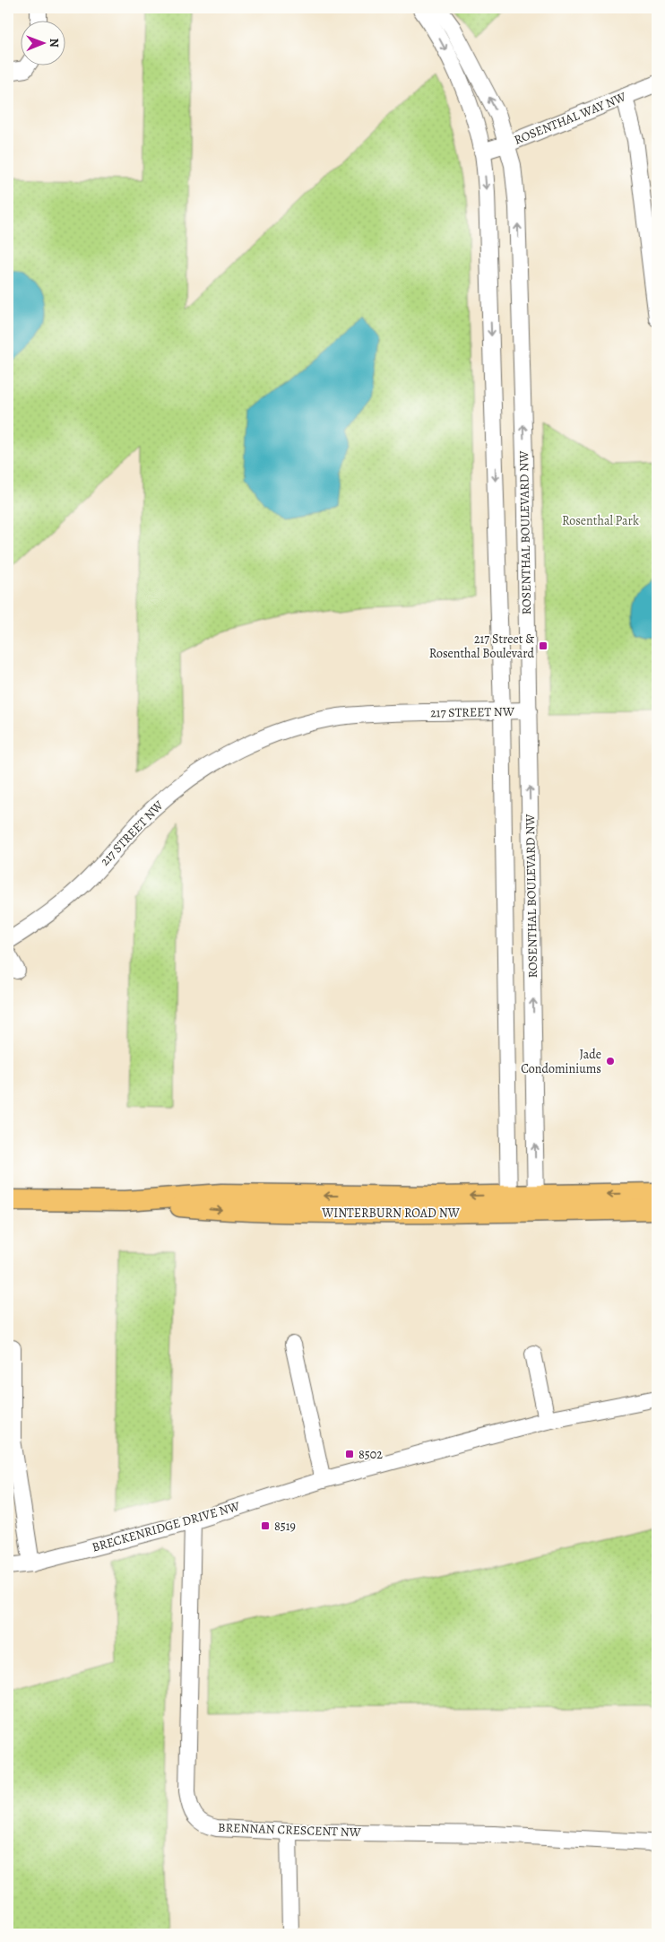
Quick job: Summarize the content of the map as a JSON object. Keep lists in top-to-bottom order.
{
  "streets": {
    "main road": ["WINTERBURN ROAD NW"],
    "street": [
      "ROSENTHAL WAY NW",
      "ROSENTHAL BOULEVARD NW",
      "217 STREET NW",
      "BRECKENRIDGE DRIVE NW",
      "BRENNAN CRESCENT NW"
    ]
  },
  "crossings": [
    ["ROSENTHAL WAY NW", "ROSENTHAL BOULEVARD NW"],
    ["ROSENTHAL BOULEVARD NW", "217 STREET NW"],
    ["ROSENTHAL BOULEVARD NW", "WINTERBURN ROAD NW"],
    ["BRECKENRIDGE DRIVE NW", "BRENNAN CRESCENT NW"]
  ],
  "parks": ["Rosenthal Park"],
  "places": {
    "transit": ["217 Street & Rosenthal Boulevard", "8502", "8519"],
    "other": ["Jade Condominiums"]
  },
  "north": "right"
}
